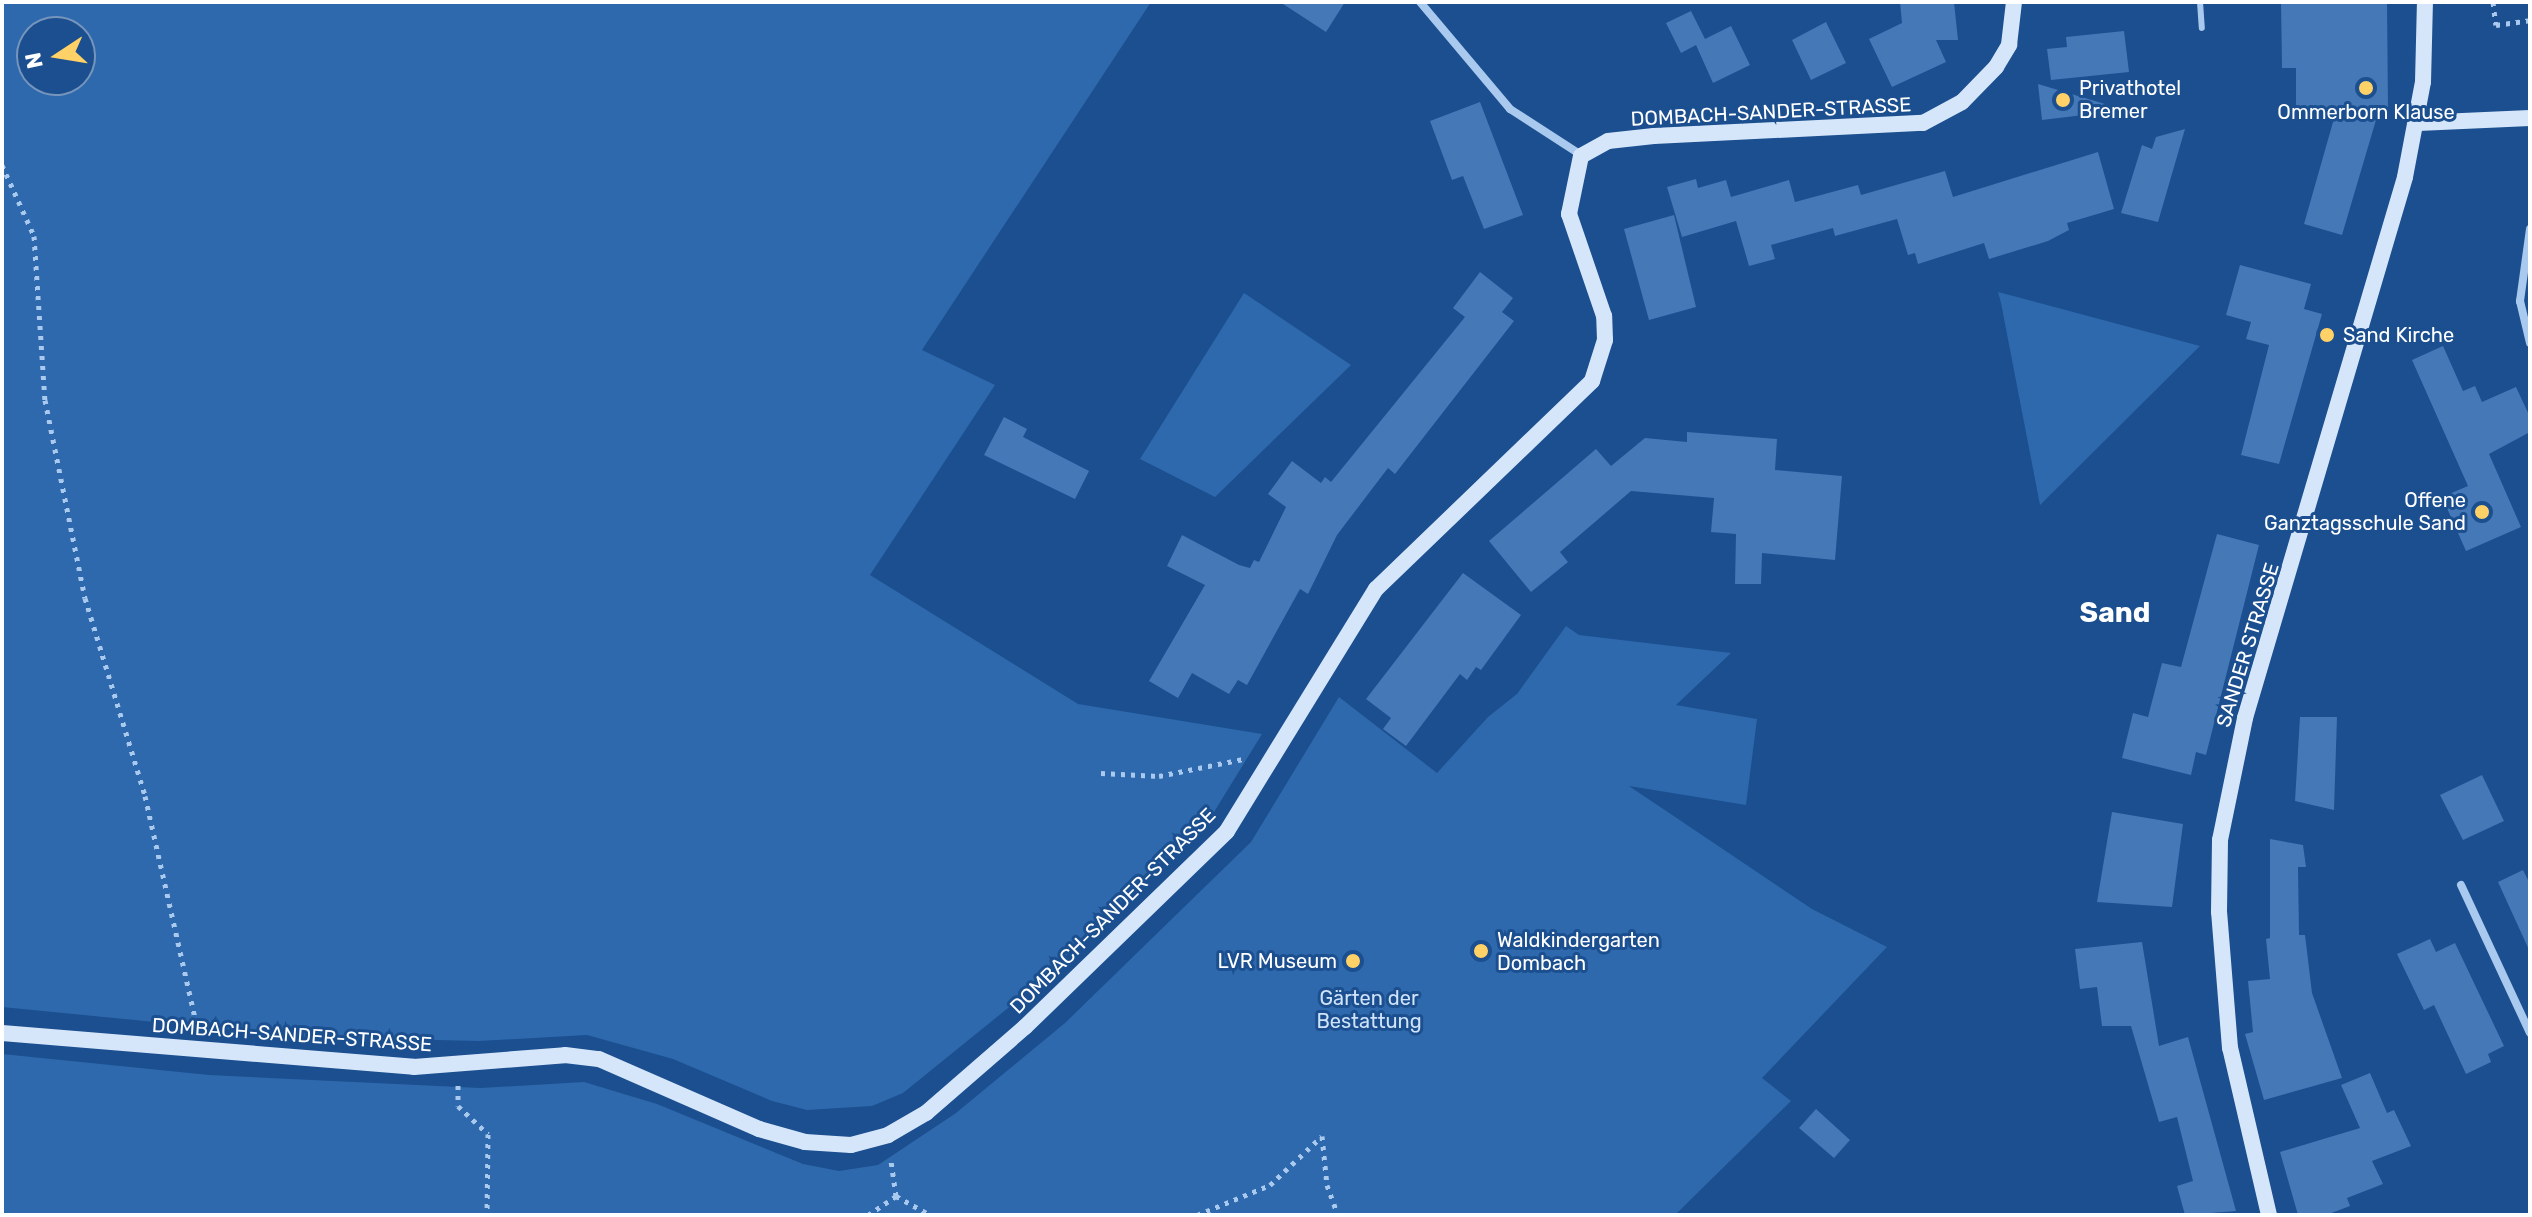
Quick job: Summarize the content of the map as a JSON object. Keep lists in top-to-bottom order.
{
  "streets": {
    "street": ["DOMBACH-SANDER-STRASSE", "SANDER STRASSE"]
  },
  "districts": ["Sand"],
  "parks": ["Gärten der Bestattung"],
  "places": [
    "Ommerborn Klause",
    "Privathotel Bremer",
    "Sand Kirche",
    "Offene Ganztagsschule Sand",
    "Waldkindergarten Dombach",
    "LVR Museum"
  ],
  "north": "left"
}
